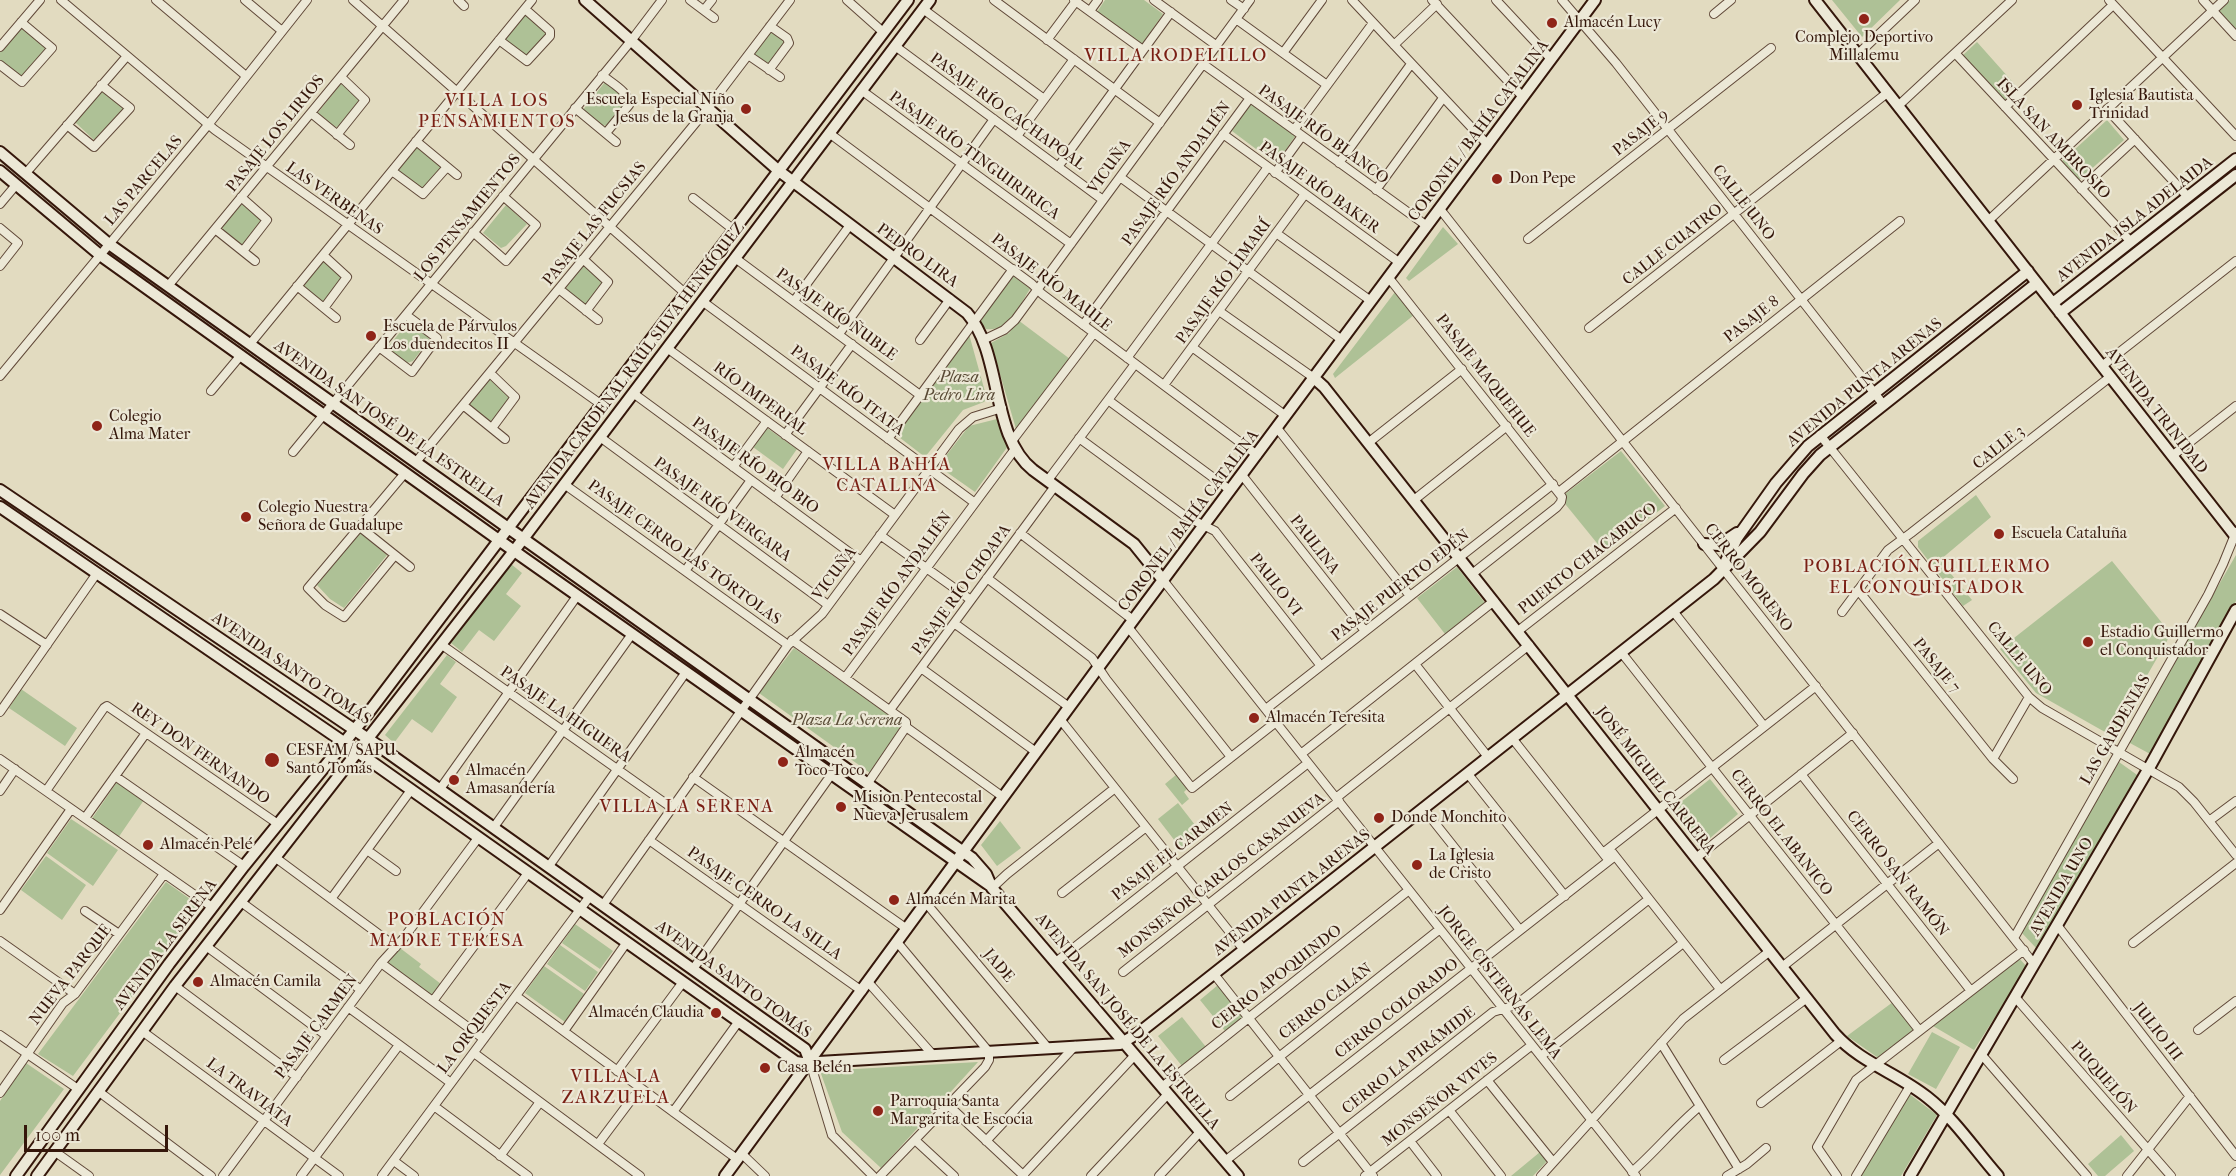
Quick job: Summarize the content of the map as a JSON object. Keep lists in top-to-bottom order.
{
  "streets": {
    "main road": [
      "CORONEL / BAHÍA CATALINA",
      "AVENIDA ISLA ADELAIDA",
      "PEDRO LIRA",
      "AVENIDA CARDENAL RAÚL SILVA HENRÍQUEZ",
      "AVENIDA PUNTA ARENAS",
      "AVENIDA TRINIDAD",
      "AVENIDA SAN JOSÉ DE LA ESTRELLA",
      "AVENIDA SANTO TOMÁS",
      "JOSÉ MIGUEL CARRERA",
      "AVENIDA UNO",
      "AVENIDA LA SERENA"
    ],
    "street": [
      "PASAJE RÍO CACHAPOAL",
      "PASAJE 9",
      "PASAJE LOS LIRIOS",
      "PASAJE RÍO BLANCO",
      "ISLA SAN AMBROSIO",
      "PASAJE RÍO TINGUIRIRICA",
      "VICUÑA",
      "PASAJE RÍO ANDALIÉN",
      "LAS PARCELAS",
      "PASAJE RÍO BAKER",
      "LAS VERBENAS",
      "CALLE UNO",
      "LOS PENSAMIENTOS",
      "PASAJE LAS FUCSIAS",
      "CALLE CUATRO",
      "PASAJE RÍO LIMARÍ",
      "PASAJE RÍO MAULE",
      "PASAJE RÍO ÑUBLE",
      "PASAJE 8",
      "PASAJE MAQUEHUE",
      "PASAJE RÍO ITATA",
      "RÍO IMPERIAL",
      "CALLE 3",
      "PASAJE RÍO BIO BIO",
      "PASAJE RÍO VERGARA",
      "PAULINA",
      "PASAJE CERRO LAS TÓRTOLAS",
      "PUERTO CHACABUCO",
      "CERRO MORENO",
      "PAULO VI",
      "PASAJE PUERTO EDÉN",
      "PASAJE RÍO CHOAPA",
      "PASAJE 7",
      "PASAJE LA HIGUERA",
      "LAS GARDENIAS",
      "REY DON FERNANDO",
      "CERRO EL ABANICO",
      "PASAJE EL CARMEN",
      "CERRO SAN RAMÓN",
      "MONSEÑOR CARLOS CASANUEVA",
      "PASAJE CERRO LA SILLA",
      "JADE",
      "NUEVA PARQUE",
      "CERRO APOQUINDO",
      "JORGE CISTERNAS LEMA",
      "CERRO CALÁN",
      "CERRO COLORADO",
      "PASAJE CARMEN",
      "LA ORQUESTA",
      "JULIO III",
      "CERRO LA PIRÁMIDE",
      "PUQUELÓN",
      "LA TRAVIATA",
      "MONSEÑOR VIVES"
    ]
  },
  "crossings": [
    ["PASAJE RÍO CACHAPOAL", "VICUÑA"],
    ["PASAJE RÍO CACHAPOAL", "AVENIDA CARDENAL RAÚL SILVA HENRÍQUEZ"],
    ["CORONEL / BAHÍA CATALINA", "PASAJE RÍO BLANCO"],
    ["CORONEL / BAHÍA CATALINA", "PASAJE RÍO BAKER"],
    ["CORONEL / BAHÍA CATALINA", "CALLE UNO"],
    ["CORONEL / BAHÍA CATALINA", "PEDRO LIRA"],
    ["CORONEL / BAHÍA CATALINA", "PASAJE RÍO MAULE"],
    ["CORONEL / BAHÍA CATALINA", "PASAJE MAQUEHUE"],
    ["CORONEL / BAHÍA CATALINA", "AVENIDA SAN JOSÉ DE LA ESTRELLA"],
    ["CORONEL / BAHÍA CATALINA", "PAULINA"],
    ["CORONEL / BAHÍA CATALINA", "PASAJE CERRO LAS TÓRTOLAS"],
    ["CORONEL / BAHÍA CATALINA", "CERRO MORENO"],
    ["CORONEL / BAHÍA CATALINA", "PAULO VI"],
    ["CORONEL / BAHÍA CATALINA", "AVENIDA SANTO TOMÁS"],
    ["CORONEL / BAHÍA CATALINA", "JOSÉ MIGUEL CARRERA"],
    ["CORONEL / BAHÍA CATALINA", "PASAJE CERRO LA SILLA"],
    ["CORONEL / BAHÍA CATALINA", "JADE"],
    ["CORONEL / BAHÍA CATALINA", "JORGE CISTERNAS LEMA"],
    ["PASAJE 9", "CALLE UNO"],
    ["PASAJE LOS LIRIOS", "LAS VERBENAS"],
    ["PASAJE LOS LIRIOS", "AVENIDA SAN JOSÉ DE LA ESTRELLA"],
    ["PASAJE RÍO BLANCO", "VICUÑA"],
    ["PASAJE RÍO BLANCO", "PASAJE RÍO ANDALIÉN"],
    ["ISLA SAN AMBROSIO", "AVENIDA ISLA ADELAIDA"],
    ["PASAJE RÍO TINGUIRIRICA", "VICUÑA"],
    ["PASAJE RÍO TINGUIRIRICA", "AVENIDA CARDENAL RAÚL SILVA HENRÍQUEZ"],
    ["VICUÑA", "PEDRO LIRA"],
    ["VICUÑA", "PASAJE RÍO MAULE"],
    ["VICUÑA", "PASAJE RÍO ITATA"],
    ["VICUÑA", "RÍO IMPERIAL"],
    ["VICUÑA", "AVENIDA SAN JOSÉ DE LA ESTRELLA"],
    ["VICUÑA", "PASAJE RÍO BIO BIO"],
    ["VICUÑA", "PASAJE RÍO VERGARA"],
    ["VICUÑA", "PASAJE CERRO LAS TÓRTOLAS"],
    ["VICUÑA", "AVENIDA SANTO TOMÁS"],
    ["VICUÑA", "PASAJE LA HIGUERA"],
    ["VICUÑA", "PASAJE CERRO LA SILLA"],
    ["PASAJE RÍO ANDALIÉN", "PASAJE RÍO BAKER"],
    ["PASAJE RÍO ANDALIÉN", "PEDRO LIRA"],
    ["PASAJE RÍO ANDALIÉN", "PASAJE RÍO MAULE"],
    ["PASAJE RÍO ANDALIÉN", "PASAJE RÍO ITATA"],
    ["PASAJE RÍO ANDALIÉN", "PASAJE CERRO LAS TÓRTOLAS"],
    ["LAS PARCELAS", "LAS VERBENAS"],
    ["LAS PARCELAS", "AVENIDA SAN JOSÉ DE LA ESTRELLA"],
    ["PASAJE RÍO BAKER", "PASAJE RÍO LIMARÍ"],
    ["LAS VERBENAS", "LOS PENSAMIENTOS"],
    ["LAS VERBENAS", "PASAJE LAS FUCSIAS"],
    ["LAS VERBENAS", "AVENIDA CARDENAL RAÚL SILVA HENRÍQUEZ"],
    ["CALLE UNO", "CALLE CUATRO"],
    ["CALLE UNO", "PASAJE 8"],
    ["CALLE UNO", "AVENIDA PUNTA ARENAS"],
    ["CALLE UNO", "CALLE 3"],
    ["CALLE UNO", "LAS GARDENIAS"],
    ["CALLE UNO", "AVENIDA UNO"],
    ["LOS PENSAMIENTOS", "PEDRO LIRA"],
    ["LOS PENSAMIENTOS", "AVENIDA SAN JOSÉ DE LA ESTRELLA"],
    ["AVENIDA ISLA ADELAIDA", "AVENIDA TRINIDAD"],
    ["PASAJE LAS FUCSIAS", "PEDRO LIRA"],
    ["PASAJE LAS FUCSIAS", "AVENIDA SAN JOSÉ DE LA ESTRELLA"],
    ["CALLE CUATRO", "AVENIDA TRINIDAD"],
    ["PEDRO LIRA", "AVENIDA CARDENAL RAÚL SILVA HENRÍQUEZ"],
    ["PEDRO LIRA", "PASAJE RÍO CHOAPA"],
    ["PEDRO LIRA", "JORGE CISTERNAS LEMA"],
    ["PASAJE RÍO LIMARÍ", "PASAJE RÍO MAULE"],
    ["PASAJE RÍO MAULE", "AVENIDA CARDENAL RAÚL SILVA HENRÍQUEZ"],
    ["PASAJE RÍO MAULE", "PASAJE RÍO CHOAPA"],
    ["PASAJE RÍO ÑUBLE", "AVENIDA CARDENAL RAÚL SILVA HENRÍQUEZ"],
    ["PASAJE 8", "CERRO MORENO"],
    ["AVENIDA CARDENAL RAÚL SILVA HENRÍQUEZ", "PASAJE RÍO ITATA"],
    ["AVENIDA CARDENAL RAÚL SILVA HENRÍQUEZ", "RÍO IMPERIAL"],
    ["AVENIDA CARDENAL RAÚL SILVA HENRÍQUEZ", "AVENIDA SAN JOSÉ DE LA ESTRELLA"],
    ["AVENIDA CARDENAL RAÚL SILVA HENRÍQUEZ", "PASAJE RÍO BIO BIO"],
    ["AVENIDA CARDENAL RAÚL SILVA HENRÍQUEZ", "PASAJE RÍO VERGARA"],
    ["AVENIDA CARDENAL RAÚL SILVA HENRÍQUEZ", "PASAJE CERRO LAS TÓRTOLAS"],
    ["AVENIDA CARDENAL RAÚL SILVA HENRÍQUEZ", "AVENIDA SANTO TOMÁS"],
    ["AVENIDA CARDENAL RAÚL SILVA HENRÍQUEZ", "PASAJE LA HIGUERA"],
    ["AVENIDA CARDENAL RAÚL SILVA HENRÍQUEZ", "AVENIDA LA SERENA"],
    ["PASAJE MAQUEHUE", "PASAJE PUERTO EDÉN"],
    ["AVENIDA PUNTA ARENAS", "AVENIDA TRINIDAD"],
    ["AVENIDA PUNTA ARENAS", "AVENIDA SAN JOSÉ DE LA ESTRELLA"],
    ["AVENIDA PUNTA ARENAS", "CERRO MORENO"],
    ["AVENIDA PUNTA ARENAS", "JOSÉ MIGUEL CARRERA"],
    ["AVENIDA PUNTA ARENAS", "CERRO EL ABANICO"],
    ["AVENIDA PUNTA ARENAS", "JORGE CISTERNAS LEMA"],
    ["AVENIDA TRINIDAD", "CALLE 3"],
    ["AVENIDA TRINIDAD", "LAS GARDENIAS"],
    ["AVENIDA SAN JOSÉ DE LA ESTRELLA", "PASAJE EL CARMEN"],
    ["AVENIDA SAN JOSÉ DE LA ESTRELLA", "CERRO APOQUINDO"],
    ["AVENIDA SAN JOSÉ DE LA ESTRELLA", "CERRO COLORADO"],
    ["CALLE 3", "PASAJE 7"],
    ["PAULINA", "PASAJE PUERTO EDÉN"],
    ["PASAJE CERRO LAS TÓRTOLAS", "PASAJE RÍO CHOAPA"],
    ["PUERTO CHACABUCO", "CERRO MORENO"],
    ["PUERTO CHACABUCO", "JOSÉ MIGUEL CARRERA"],
    ["CERRO MORENO", "LAS GARDENIAS"],
    ["CERRO MORENO", "AVENIDA UNO"],
    ["PAULO VI", "PASAJE PUERTO EDÉN"],
    ["PAULO VI", "PASAJE RÍO CHOAPA"],
    ["PASAJE PUERTO EDÉN", "JOSÉ MIGUEL CARRERA"],
    ["PASAJE PUERTO EDÉN", "JORGE CISTERNAS LEMA"],
    ["AVENIDA SANTO TOMÁS", "AVENIDA LA SERENA"],
    ["AVENIDA SANTO TOMÁS", "PASAJE CARMEN"],
    ["AVENIDA SANTO TOMÁS", "LA ORQUESTA"],
    ["REY DON FERNANDO", "AVENIDA LA SERENA"],
    ["JOSÉ MIGUEL CARRERA", "MONSEÑOR CARLOS CASANUEVA"],
    ["JOSÉ MIGUEL CARRERA", "AVENIDA UNO"],
    ["PASAJE EL CARMEN", "JORGE CISTERNAS LEMA"],
    ["MONSEÑOR CARLOS CASANUEVA", "JORGE CISTERNAS LEMA"],
    ["AVENIDA UNO", "JULIO III"],
    ["AVENIDA UNO", "PUQUELÓN"],
    ["AVENIDA LA SERENA", "LA TRAVIATA"],
    ["CERRO APOQUINDO", "JORGE CISTERNAS LEMA"],
    ["JORGE CISTERNAS LEMA", "CERRO CALÁN"],
    ["JORGE CISTERNAS LEMA", "CERRO COLORADO"],
    ["JORGE CISTERNAS LEMA", "CERRO LA PIRÁMIDE"],
    ["JORGE CISTERNAS LEMA", "MONSEÑOR VIVES"],
    ["PASAJE CARMEN", "LA TRAVIATA"]
  ],
  "districts": [
    "VILLA RODELILLO",
    "VILLA LOS PENSAMIENTOS",
    "VILLA BAHÍA CATALINA",
    "POBLACIÓN GUILLERMO EL CONQUISTADOR",
    "VILLA LA SERENA",
    "POBLACIÓN MADRE TERESA",
    "VILLA LA ZARZUELA"
  ],
  "parks": ["Plaza Pedro Lira", "Plaza La Serena"],
  "places": [
    "Complejo Deportivo Millalemu",
    "Almacén Lucy",
    "Iglesia Bautista Trinidad",
    "Escuela Especial Niño Jesus de la Granja",
    "Don Pepe",
    "Escuela de Párvulos Los duendecitos II",
    "Colegio Alma Mater",
    "Colegio Nuestra Señora de Guadalupe",
    "Escuela Cataluña",
    "Estadio Guillermo el Conquistador",
    "Almacén Teresita",
    "CESFAM/ SAPU Santo Tomás",
    "Almacén Toco-Toco",
    "Almacén Amasandería",
    "Mision Pentecostal Nueva Jerusalem",
    "Donde Monchito",
    "Almacén Pelé",
    "La Iglesia de Cristo",
    "Almacén Marita",
    "Almacén Camila",
    "Almacén Claudia",
    "Casa Belén",
    "Parroquia Santa Margarita de Escocia"
  ],
  "scale_bar": "100 m"
}
